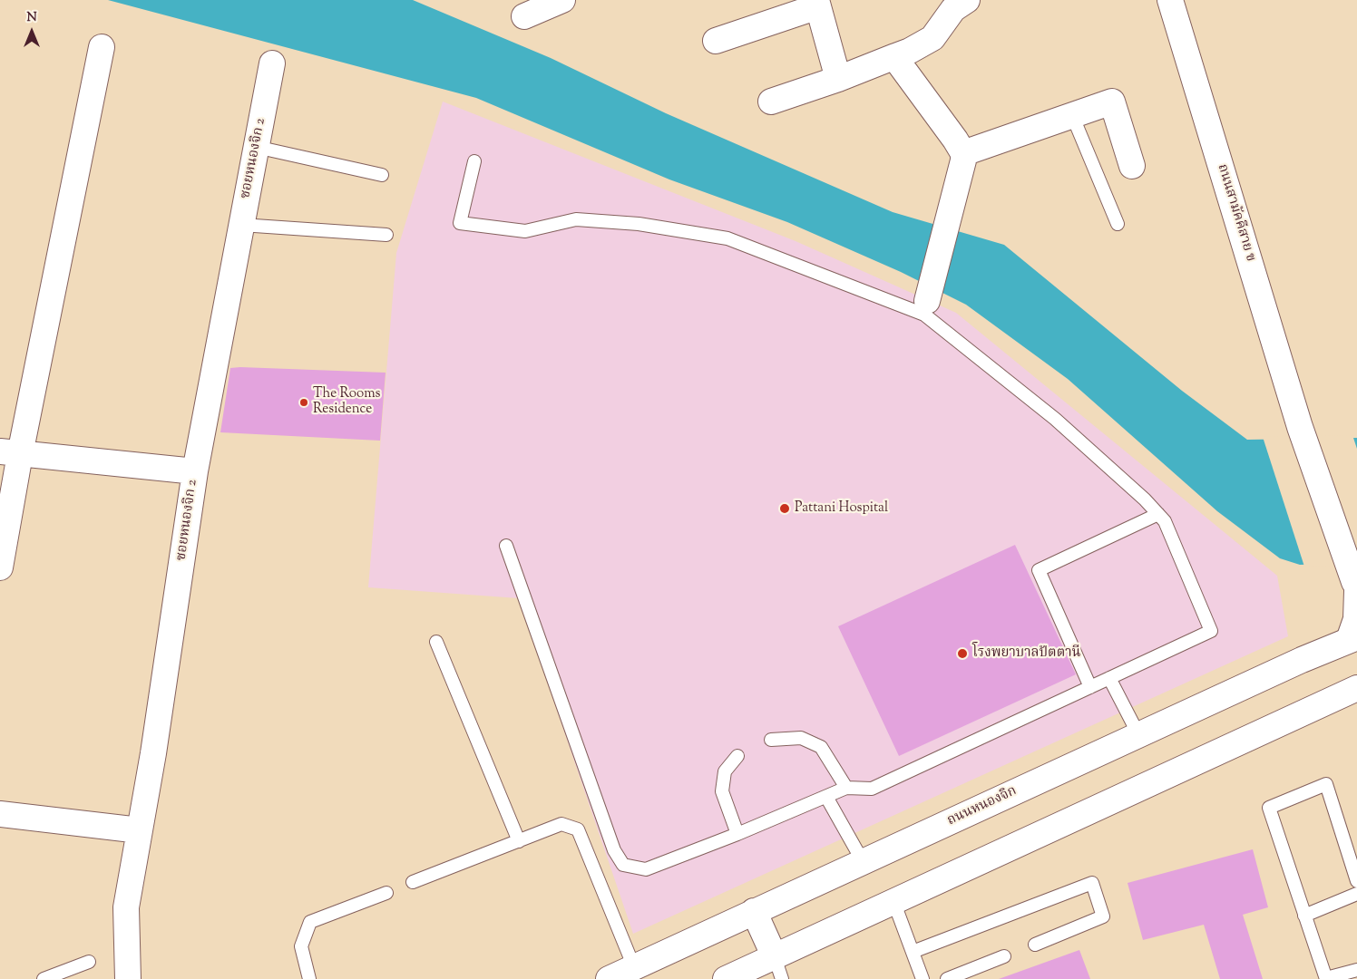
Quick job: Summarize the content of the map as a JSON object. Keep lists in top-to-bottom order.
{
  "streets": {
    "street": ["ซอยหนองจิก 2", "ถนนสามัคคีสาย ข", "ถนนหนองจิก"]
  },
  "places": ["The Rooms Residence", "Pattani Hospital", "โรงพยาบาลปัตตานี"],
  "north": "top"
}
